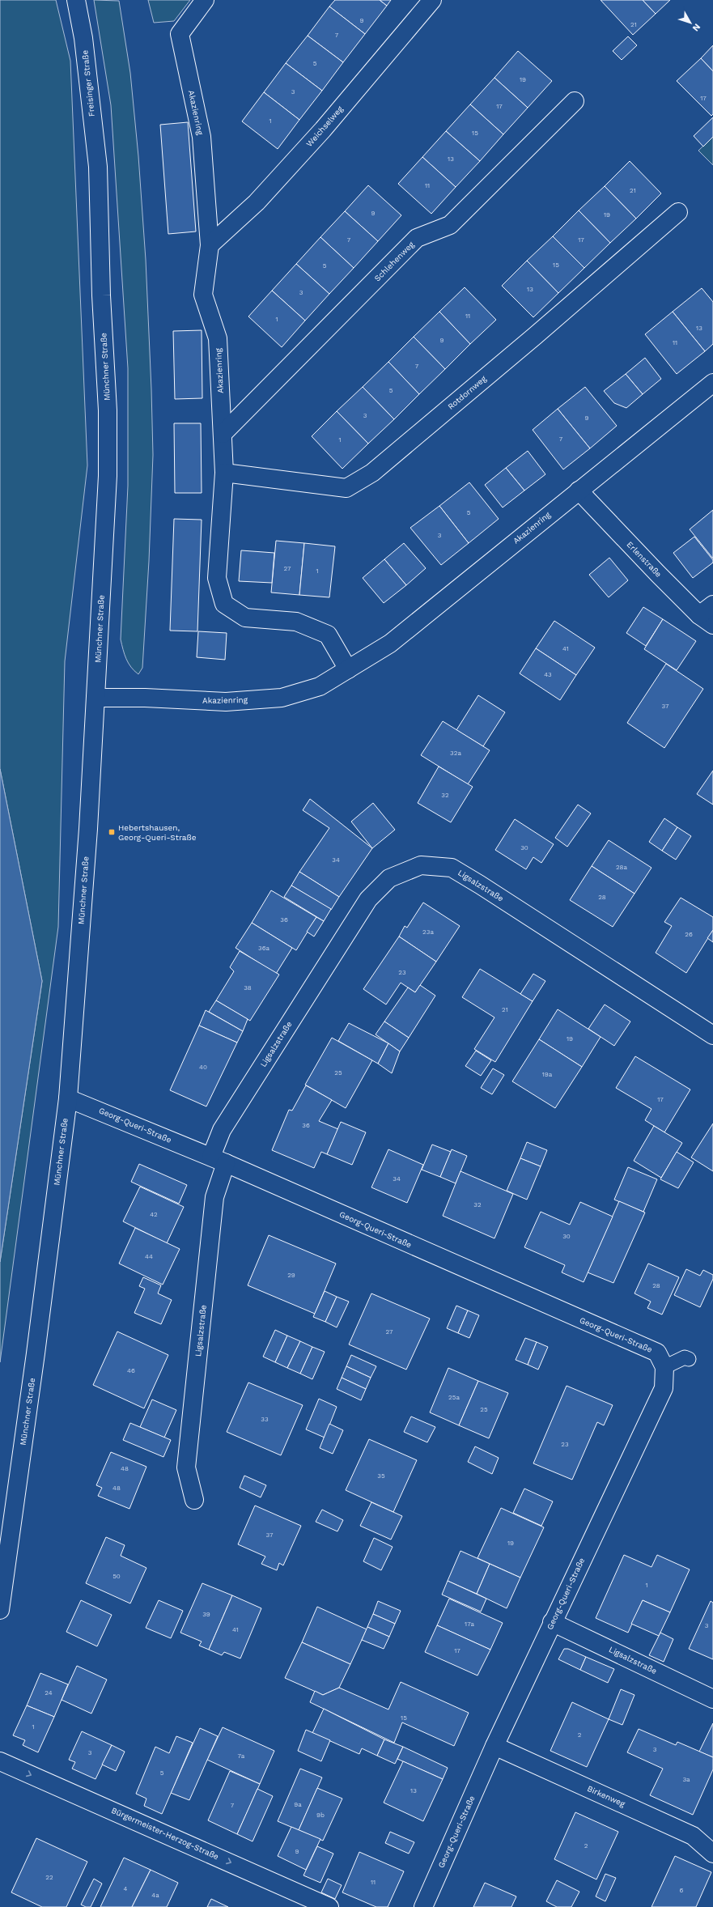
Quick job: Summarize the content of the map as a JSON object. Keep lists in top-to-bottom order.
{
  "streets": {
    "street": [
      "Freisinger Straße",
      "Akazienring",
      "Weichselweg",
      "Schlehenweg",
      "Münchner Straße",
      "Rotdornweg",
      "Erlenstraße",
      "Ligsalzstraße",
      "Georg-Queri-Straße",
      "Birkenweg",
      "Bürgermeister-Herzog-Straße"
    ]
  },
  "crossings": [
    ["Freisinger Straße", "Münchner Straße"],
    ["Akazienring", "Weichselweg"],
    ["Akazienring", "Schlehenweg"],
    ["Akazienring", "Münchner Straße"],
    ["Akazienring", "Rotdornweg"],
    ["Akazienring", "Erlenstraße"],
    ["Münchner Straße", "Georg-Queri-Straße"],
    ["Ligsalzstraße", "Georg-Queri-Straße"],
    ["Georg-Queri-Straße", "Birkenweg"]
  ],
  "one_way": ["Bürgermeister-Herzog-Straße"],
  "places": {
    "transit": ["Hebertshausen, Georg-Queri-Straße"]
  },
  "house_numbers": [
    "9",
    "21",
    "7",
    "5",
    "19",
    "3",
    "17",
    "17",
    "1",
    "15",
    "13",
    "11",
    "21",
    "9",
    "19",
    "7",
    "17",
    "15",
    "5",
    "13",
    "3",
    "11",
    "1",
    "13",
    "9",
    "11",
    "7",
    "5",
    "3",
    "9",
    "7",
    "1",
    "5",
    "3",
    "27",
    "1",
    "41",
    "43",
    "37",
    "32a",
    "32",
    "30",
    "34",
    "28a",
    "28",
    "36",
    "23a",
    "26",
    "36a",
    "23",
    "38",
    "21",
    "19",
    "40",
    "25",
    "19a",
    "17",
    "36",
    "34",
    "32",
    "42",
    "30",
    "44",
    "29",
    "28",
    "27",
    "46",
    "25a",
    "25",
    "33",
    "23",
    "48",
    "35",
    "48",
    "37",
    "19",
    "50",
    "1",
    "39",
    "17a",
    "3",
    "41",
    "17",
    "24",
    "15",
    "1",
    "2",
    "3",
    "3",
    "7a",
    "5",
    "3a",
    "13",
    "9a",
    "7",
    "9b",
    "2",
    "9",
    "22",
    "11",
    "4",
    "6",
    "4a"
  ],
  "north": "bottom right"
}
